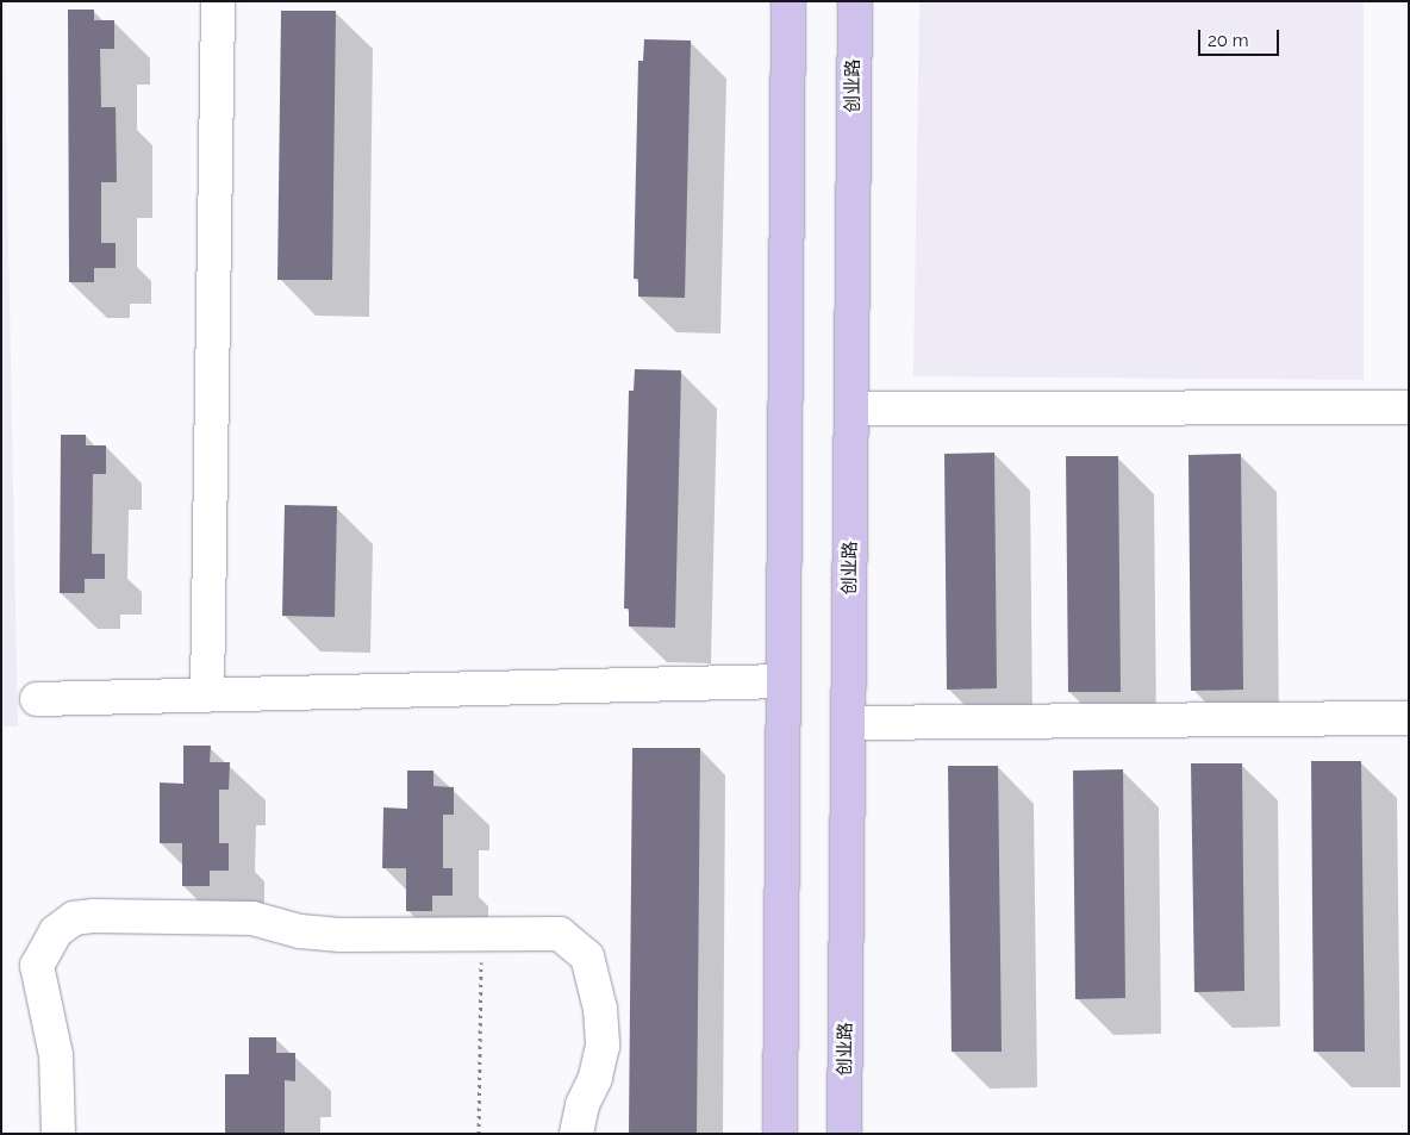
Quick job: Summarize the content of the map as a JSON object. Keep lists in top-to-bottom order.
{
  "streets": {
    "main road": ["创业路"]
  },
  "scale_bar": "20 m"
}
